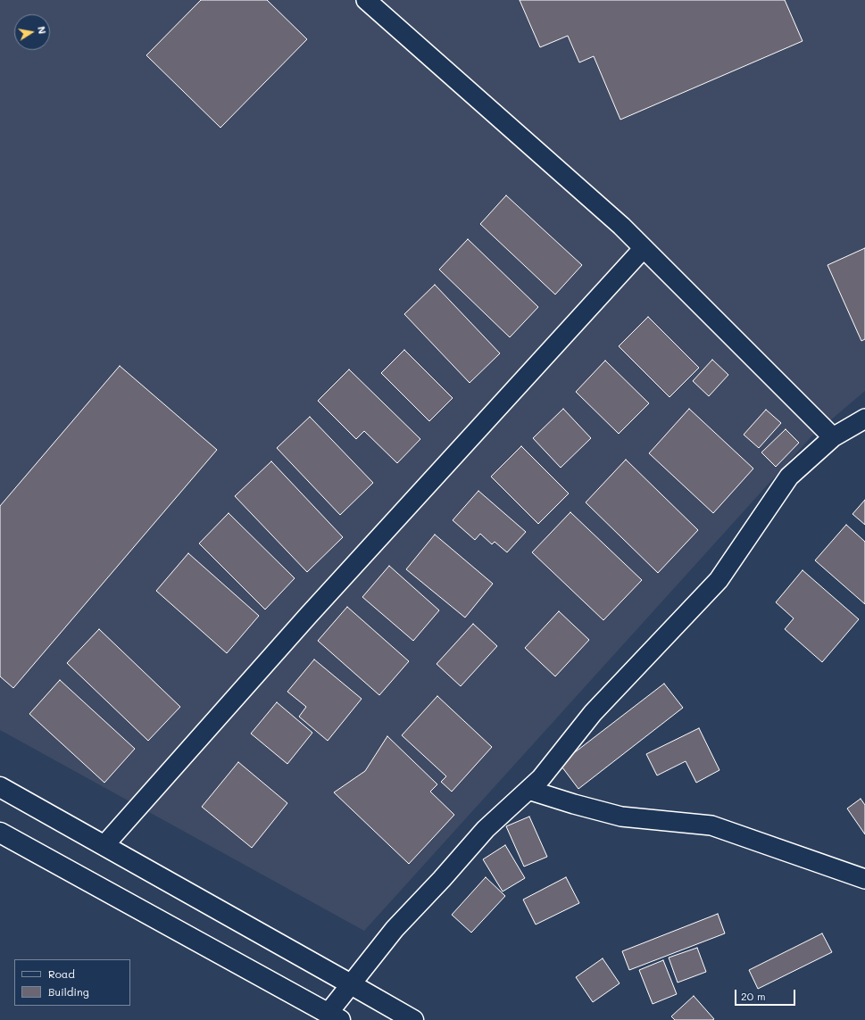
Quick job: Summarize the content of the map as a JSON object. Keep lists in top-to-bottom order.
{
  "legend": ["Road", "Building"],
  "scale_bar": "20 m",
  "north": "right"
}
